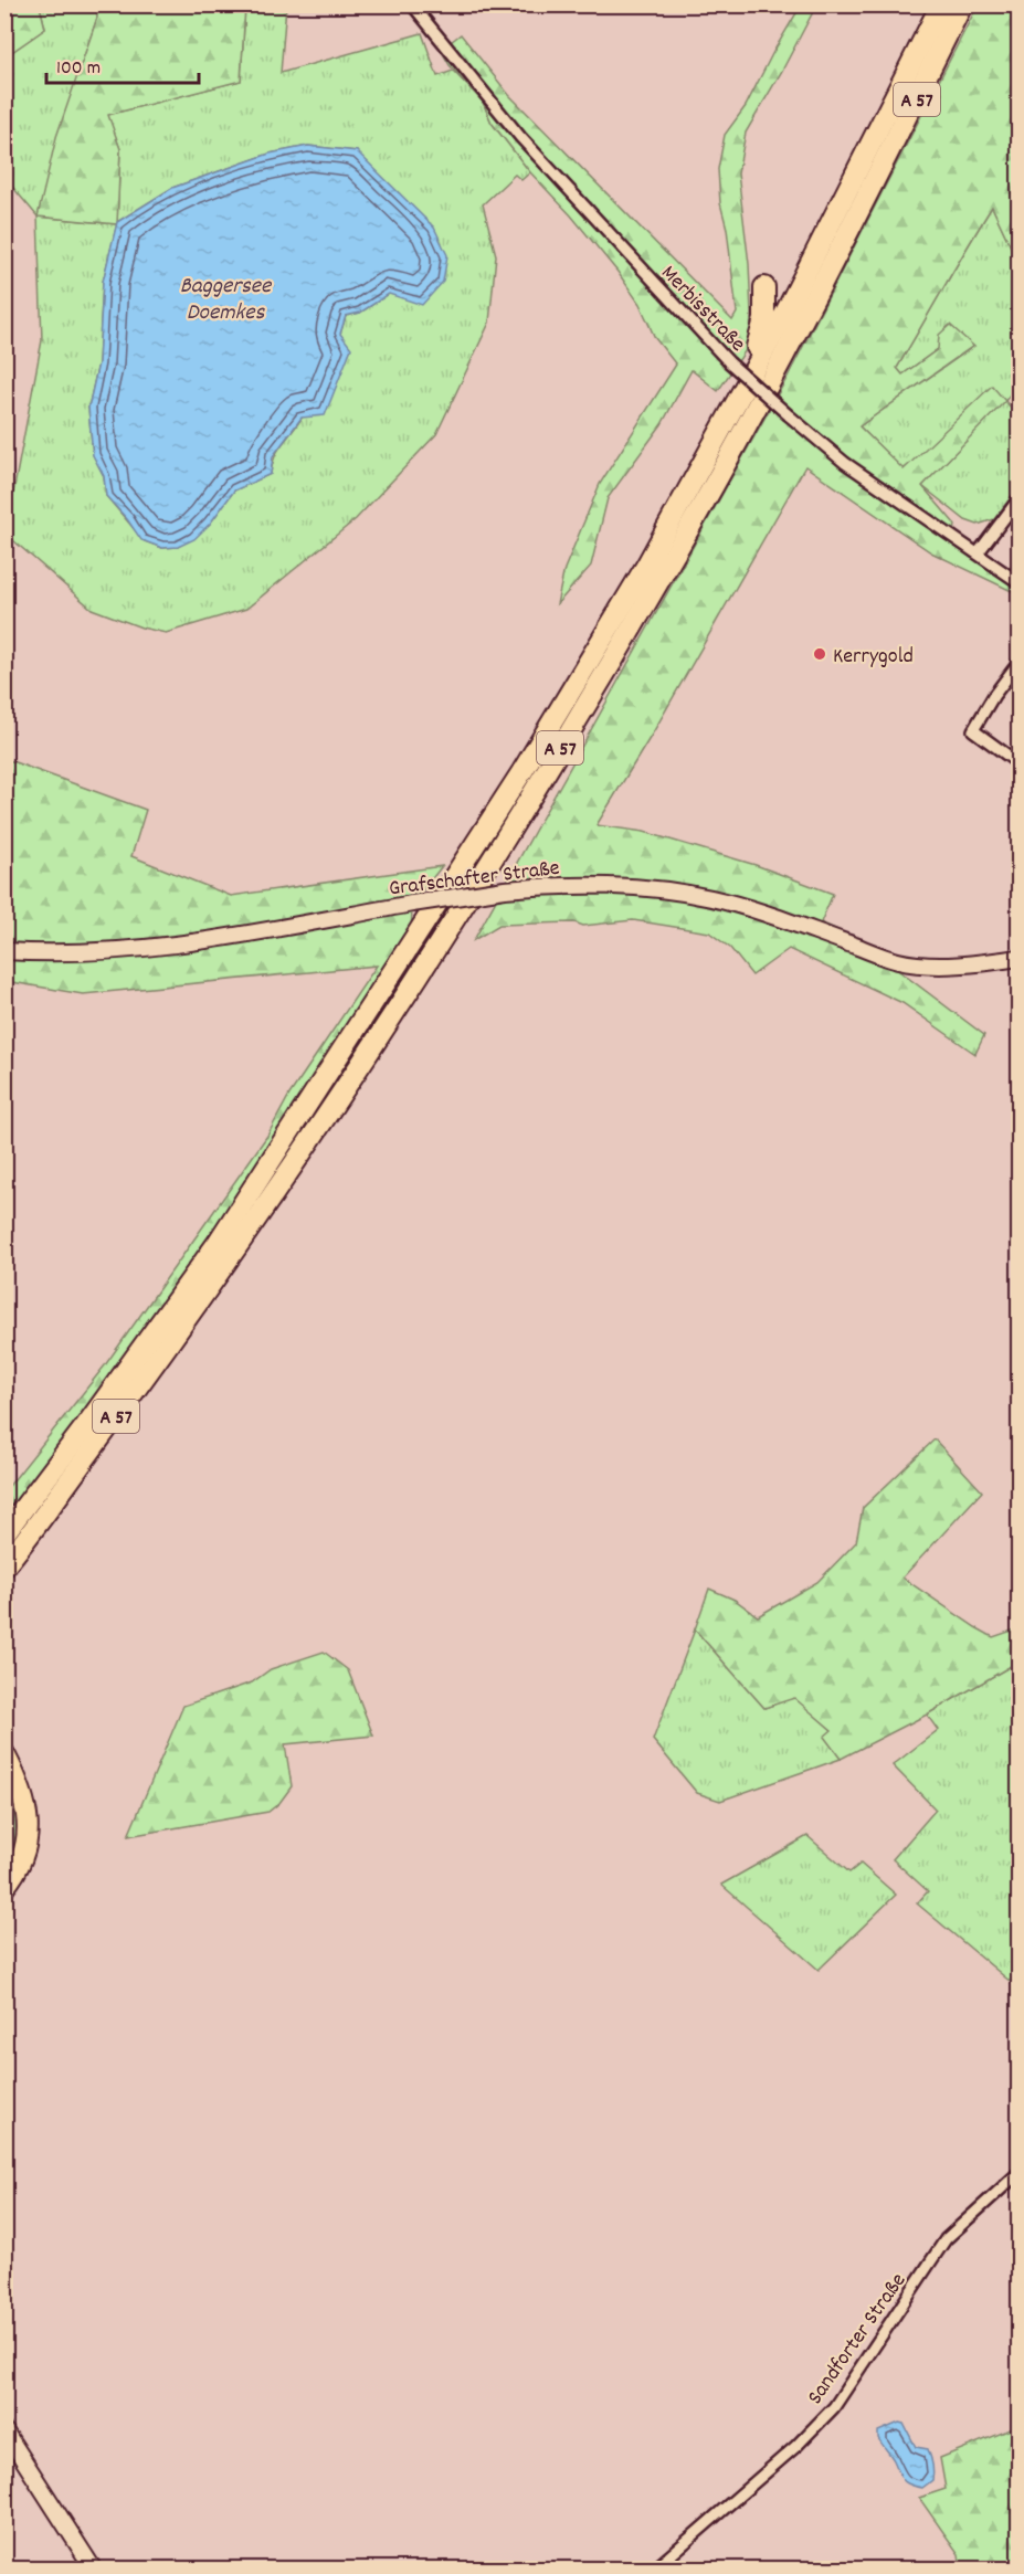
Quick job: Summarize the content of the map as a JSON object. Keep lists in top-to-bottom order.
{
  "streets": {
    "highway": ["A 57"],
    "street": ["Merbisstraße", "Grafschafter Straße", "Sandforter Straße"]
  },
  "water": ["Baggersee Doemkes"],
  "places": ["Kerrygold"],
  "scale_bar": "100 m"
}
